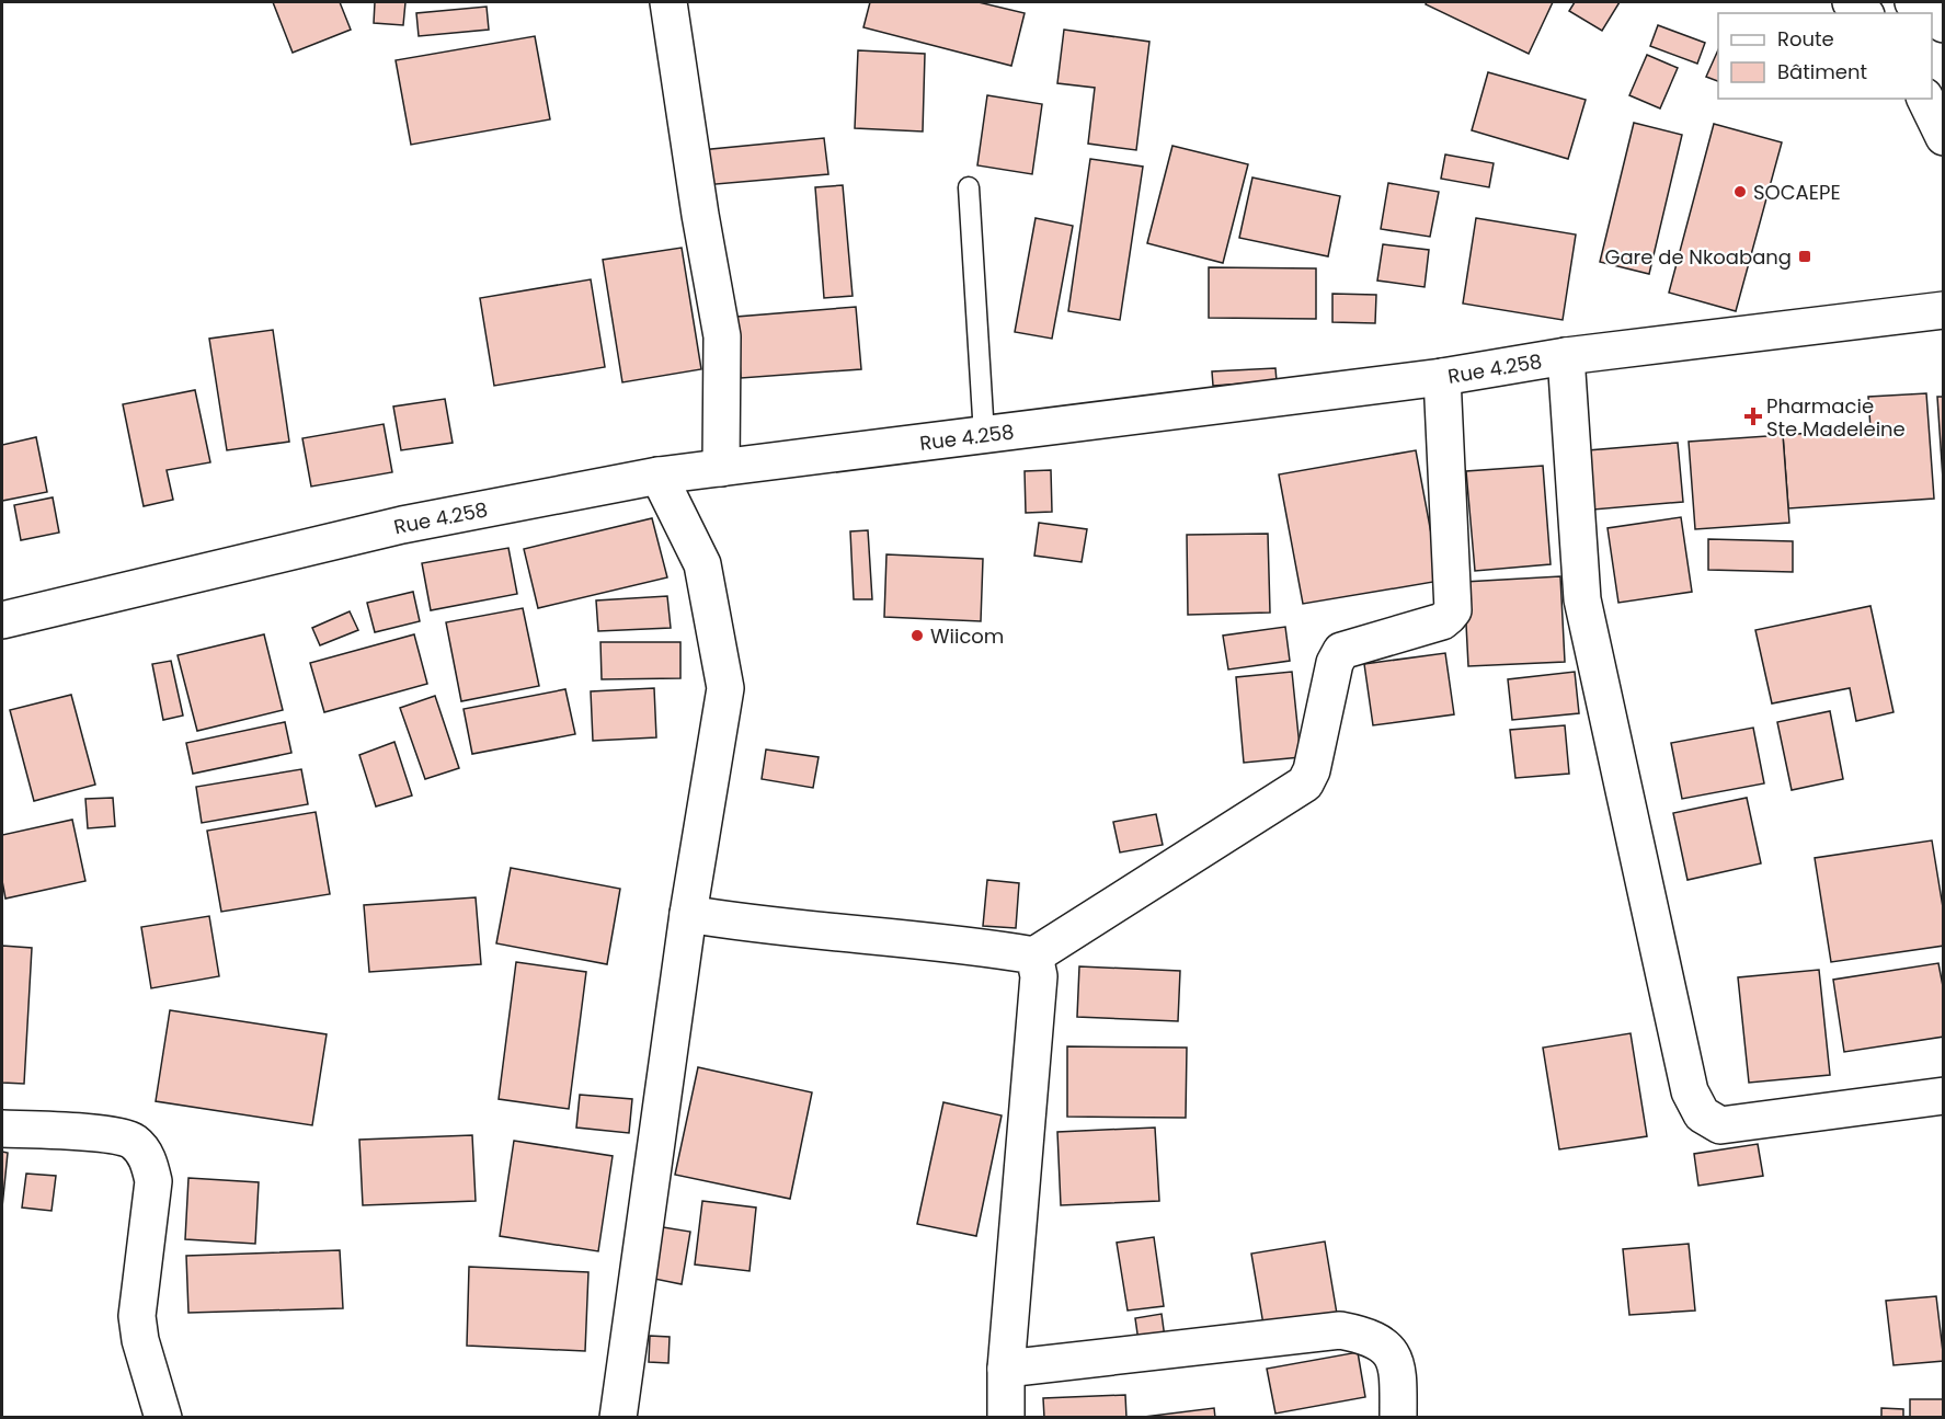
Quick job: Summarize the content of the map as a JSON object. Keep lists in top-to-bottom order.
{
  "streets": {
    "main road": ["Rue 4.258"]
  },
  "places": {
    "other": ["SOCAEPE", "Wiicom"],
    "transit": ["Gare de Nkoabang"],
    "health": ["Pharmacie Ste Madeleine"]
  },
  "legend": ["Route", "Bâtiment"]
}
